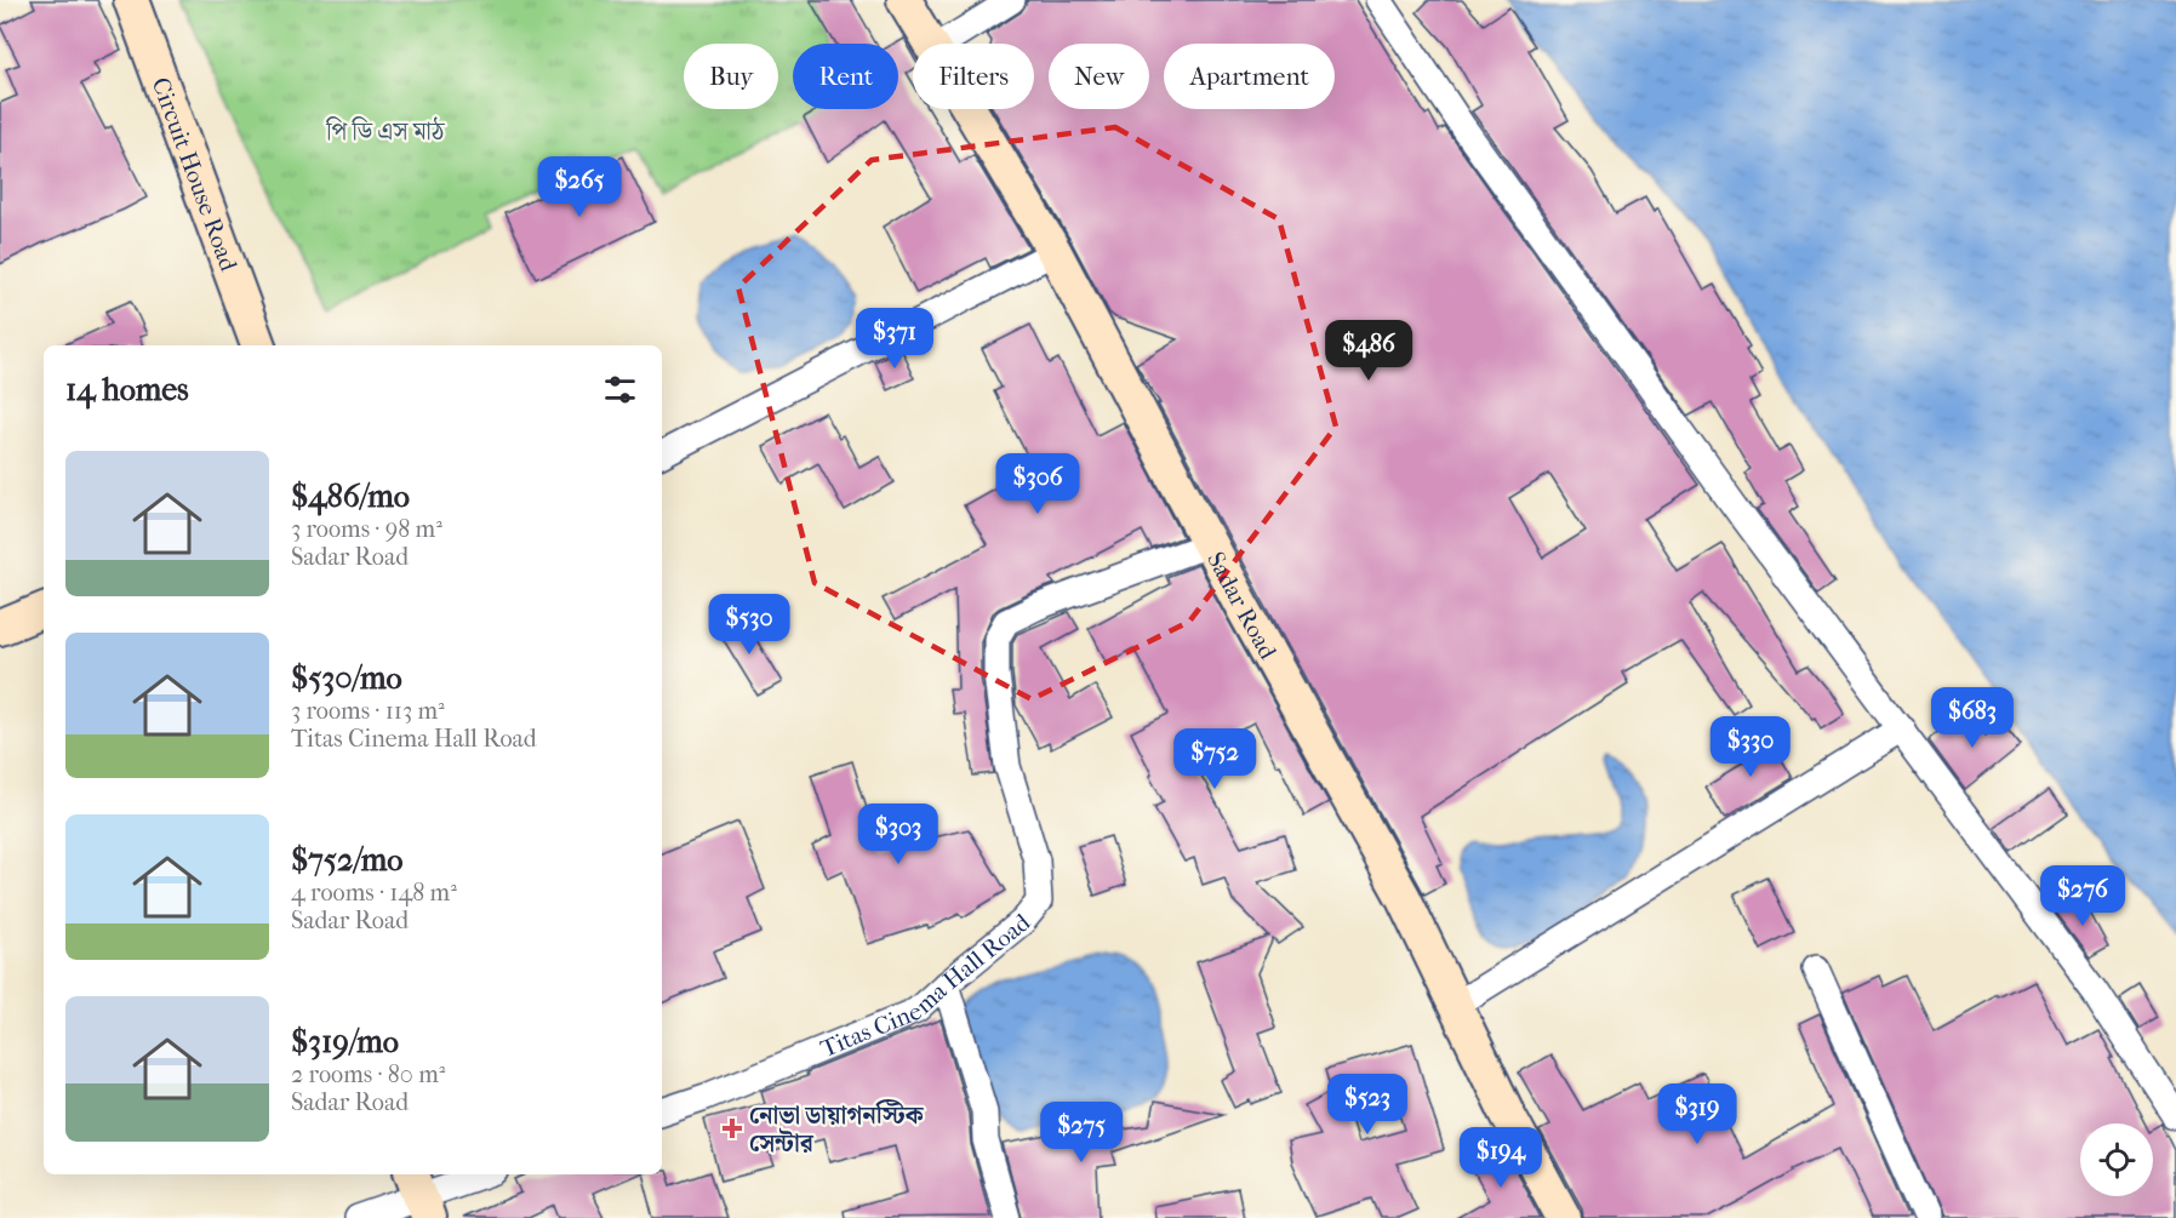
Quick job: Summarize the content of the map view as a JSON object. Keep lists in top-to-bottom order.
{
  "streets": {
    "street": ["Circuit House Road", "Sadar Road", "Titas Cinema Hall Road"]
  },
  "crossings": [
    ["Sadar Road", "Titas Cinema Hall Road"]
  ],
  "parks": ["পি ডি এস মাঠ"],
  "places": {
    "health": ["নোভা ডায়াগনস্টিক সেন্টার"]
  },
  "page": {
    "chip": [
      "Buy",
      "Rent",
      "Filters",
      "New",
      "Apartment"
    ],
    "price": [
      "$265",
      "$371",
      "$486",
      "$306",
      "$530",
      "$683",
      "$330",
      "$752",
      "$303",
      "$276",
      "$523",
      "$319",
      "$275",
      "$194"
    ],
    "heading": "14 homes",
    "list": [
      {
        "name": "$486/mo",
        "note": "3 rooms · 98 m² · Sadar Road"
      },
      {
        "name": "$530/mo",
        "note": "3 rooms · 113 m² · Titas Cinema Hall Road"
      },
      {
        "name": "$752/mo",
        "note": "4 rooms · 148 m² · Sadar Road"
      },
      {
        "name": "$319/mo",
        "note": "2 rooms · 80 m² · Sadar Road"
      }
    ]
  }
}
